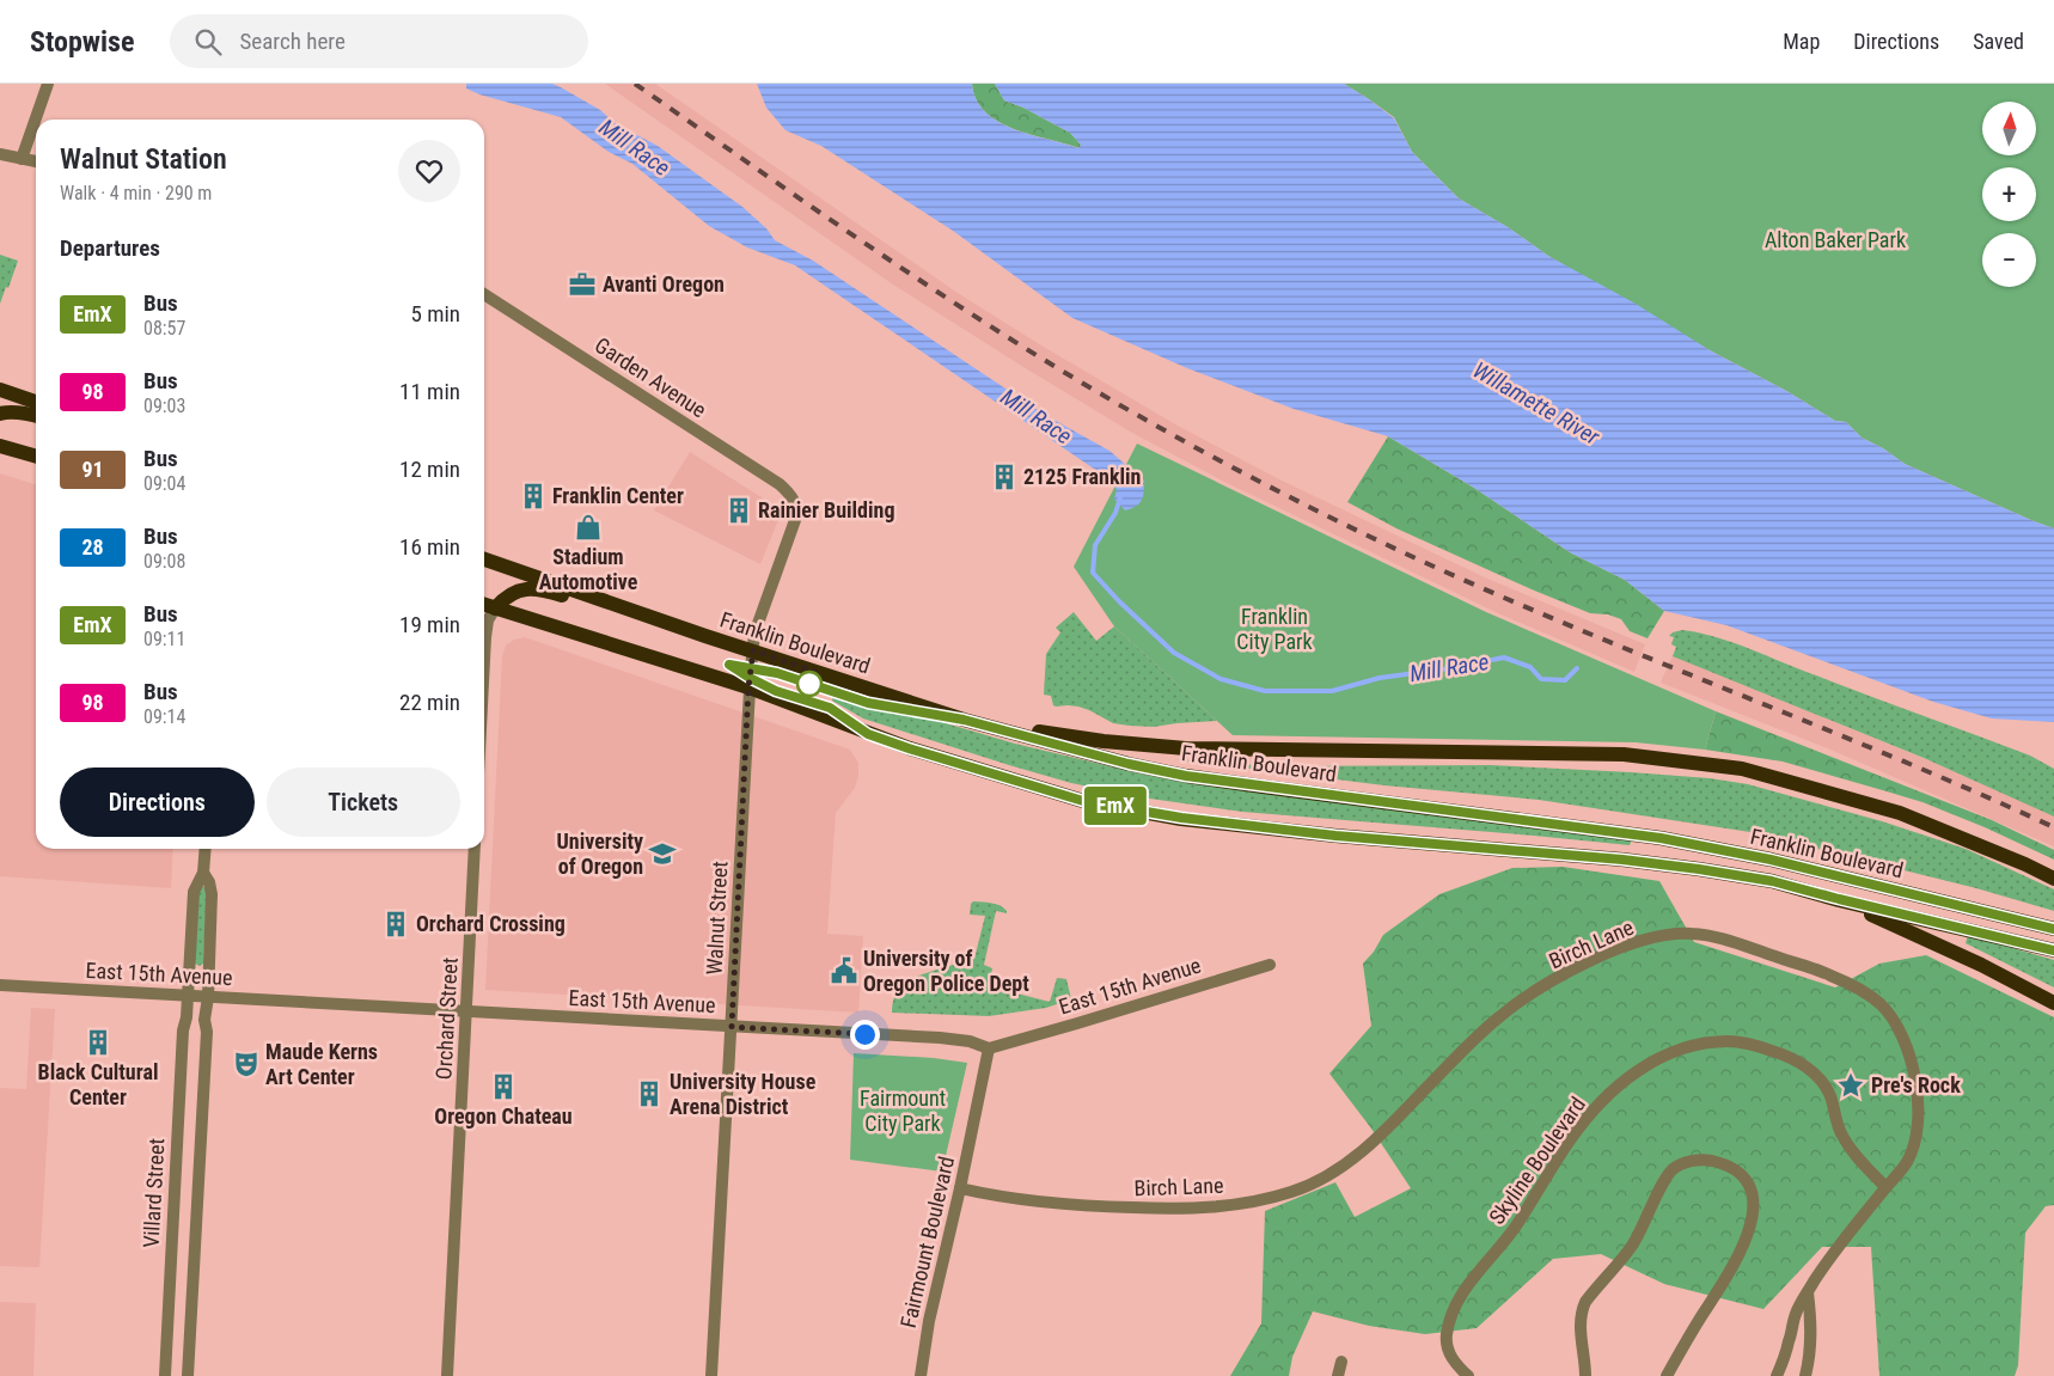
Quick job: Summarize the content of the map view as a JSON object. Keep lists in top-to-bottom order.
{
  "streets": {
    "main road": ["Franklin Boulevard"],
    "street": [
      "Garden Avenue",
      "Walnut Street",
      "Birch Lane",
      "East 15th Avenue",
      "Orchard Street",
      "Skyline Boulevard",
      "Villard Street",
      "Fairmount Boulevard"
    ]
  },
  "crossings": [
    ["Garden Avenue", "Walnut Street"],
    ["Franklin Boulevard", "Walnut Street"],
    ["Walnut Street", "East 15th Avenue"],
    ["Birch Lane", "Skyline Boulevard"],
    ["Birch Lane", "Fairmount Boulevard"],
    ["East 15th Avenue", "Orchard Street"],
    ["East 15th Avenue", "Villard Street"],
    ["East 15th Avenue", "Fairmount Boulevard"]
  ],
  "water": ["Mill Race", "Willamette River"],
  "parks": ["Alton Baker Park", "Franklin City Park", "Fairmount City Park"],
  "places": {
    "office": ["Avanti Oregon"],
    "building": [
      "2125 Franklin",
      "Franklin Center",
      "Rainier Building",
      "Orchard Crossing",
      "Black Cultural Center",
      "Oregon Chateau",
      "University House Arena District"
    ],
    "shop": ["Stadium Automotive"],
    "school or university": ["University of Oregon"],
    "public building": ["University of Oregon Police Dept"],
    "theatre": ["Maude Kerns Art Center"],
    "place": ["Pre's Rock"]
  },
  "lines": ["bus line EmX"],
  "north": "top",
  "page": {
    "header": "Stopwise",
    "search": "Search here",
    "nav": ["Map", "Directions", "Saved"],
    "on_map": "EmX",
    "map_buttons": ["+", "−"],
    "heading": [
      ["Walnut Station", "Walk · 4 min · 290 m"],
      "Departures"
    ],
    "list": [
      {
        "mark": "EmX",
        "name": "Bus",
        "note": "08:57",
        "value": "5 min"
      },
      {
        "mark": "98",
        "name": "Bus",
        "note": "09:03",
        "value": "11 min"
      },
      {
        "mark": "91",
        "name": "Bus",
        "note": "09:04",
        "value": "12 min"
      },
      {
        "mark": "28",
        "name": "Bus",
        "note": "09:08",
        "value": "16 min"
      },
      {
        "mark": "EmX",
        "name": "Bus",
        "note": "09:11",
        "value": "19 min"
      },
      {
        "mark": "98",
        "name": "Bus",
        "note": "09:14",
        "value": "22 min"
      }
    ],
    "buttons": ["Directions", "Tickets"]
  }
}
